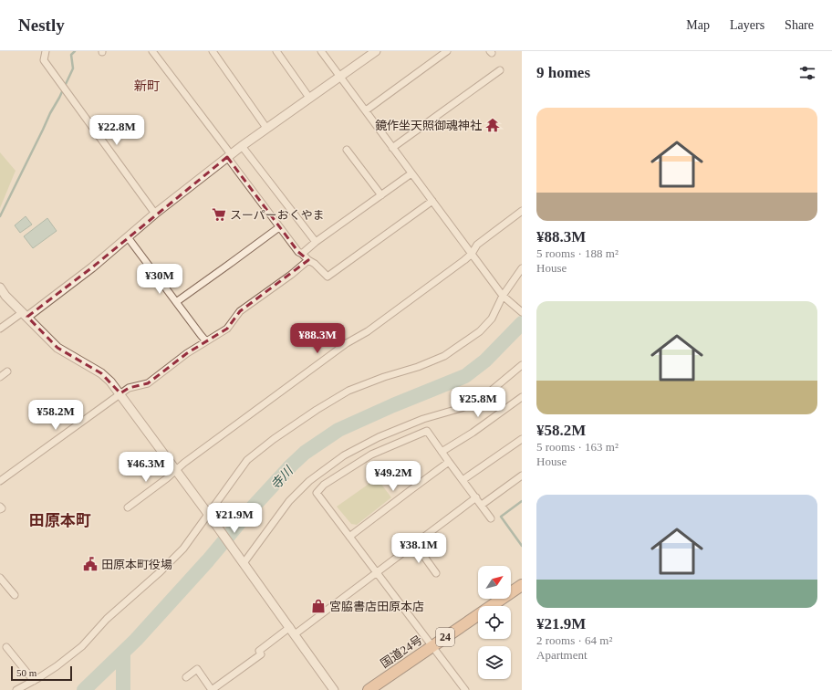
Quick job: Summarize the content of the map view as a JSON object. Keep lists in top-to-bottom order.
{
  "streets": {
    "highway": ["24", "国道24号"]
  },
  "districts": ["新町", "田原本町"],
  "water": ["寺川"],
  "places": {
    "temple": ["鏡作坐天照御魂神社"],
    "supermarket": ["スーパーおくやま"],
    "public building": ["田原本町役場"],
    "shop": ["宮脇書店田原本店"]
  },
  "scale_bar": "50 m",
  "north": "top right",
  "page": {
    "header": "Nestly",
    "nav": ["Map", "Layers", "Share"],
    "heading": "9 homes",
    "list": [
      {
        "name": "¥88.3M",
        "note": "5 rooms · 188 m² · House"
      },
      {
        "name": "¥58.2M",
        "note": "5 rooms · 163 m² · House"
      },
      {
        "name": "¥21.9M",
        "note": "2 rooms · 64 m² · Apartment"
      }
    ],
    "price": [
      "¥22.8M",
      "¥30M",
      "¥88.3M",
      "¥25.8M",
      "¥58.2M",
      "¥46.3M",
      "¥49.2M",
      "¥21.9M",
      "¥38.1M"
    ],
    "scale": "50 m"
  }
}
